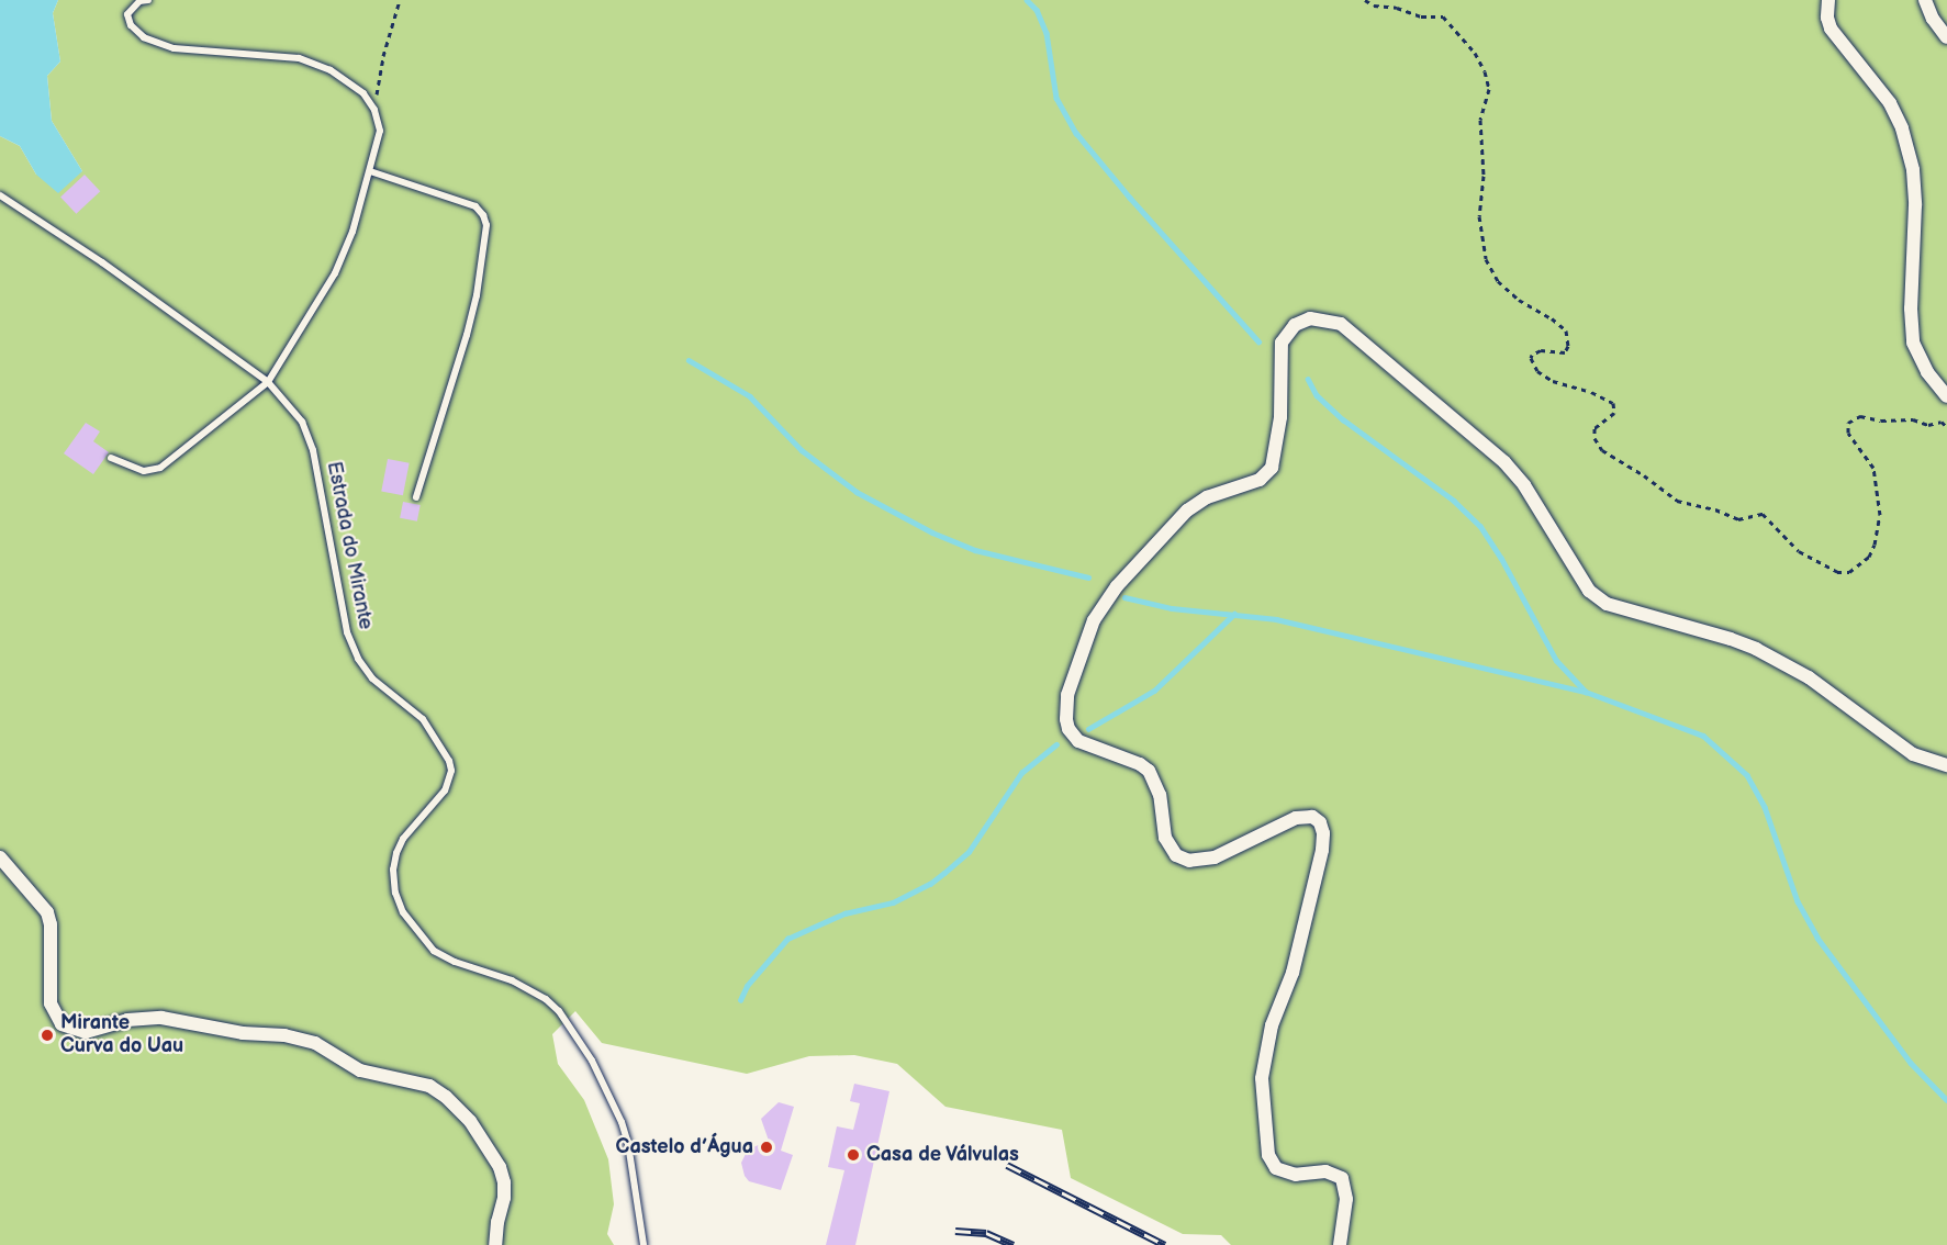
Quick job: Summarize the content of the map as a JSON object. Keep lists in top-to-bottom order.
{
  "streets": {
    "lane": ["Estrada do Mirante"]
  },
  "places": ["Mirante Curva do Uau", "Castelo d’Água", "Casa de Válvulas"]
}
